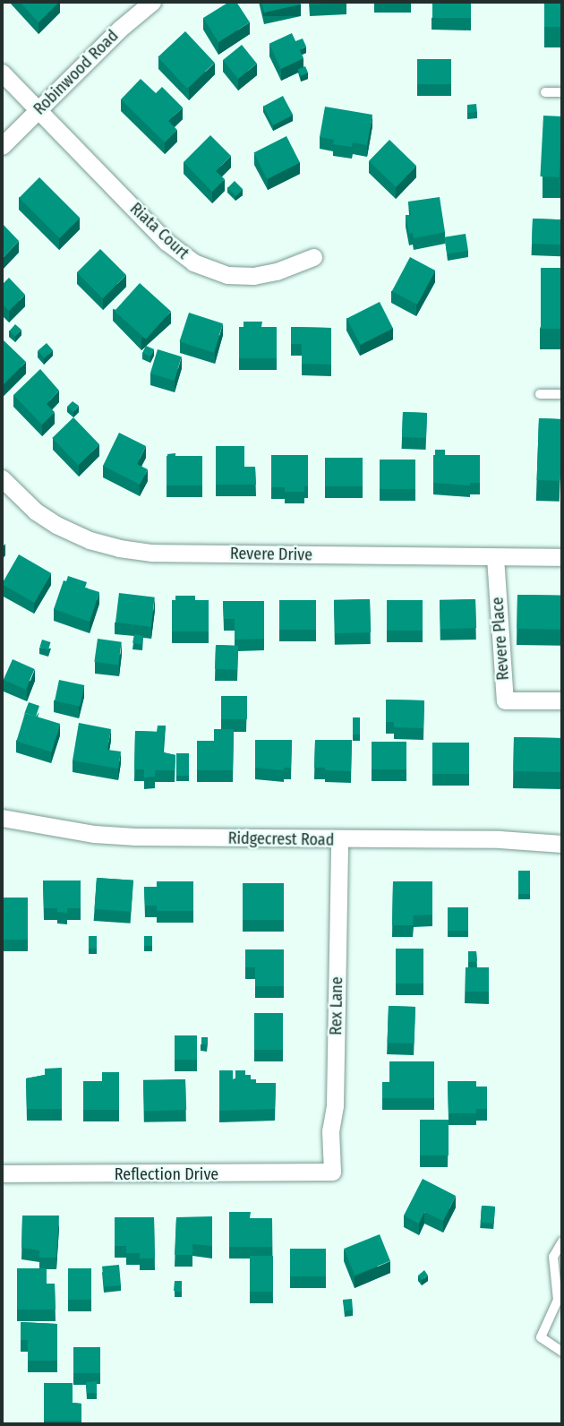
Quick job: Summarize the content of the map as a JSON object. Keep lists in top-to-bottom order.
{
  "streets": {
    "street": [
      "Robinwood Road",
      "Riata Court",
      "Revere Drive",
      "Revere Place",
      "Ridgecrest Road",
      "Rex Lane",
      "Reflection Drive"
    ]
  },
  "crossings": [
    ["Robinwood Road", "Riata Court"],
    ["Revere Drive", "Revere Place"],
    ["Ridgecrest Road", "Rex Lane"],
    ["Rex Lane", "Reflection Drive"]
  ]
}
